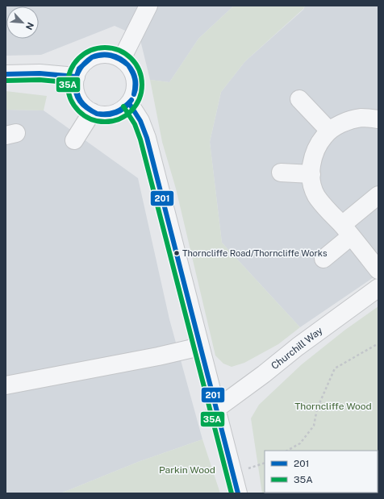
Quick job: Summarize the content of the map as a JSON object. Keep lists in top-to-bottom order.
{
  "streets": {
    "street": ["Churchill Way"]
  },
  "parks": ["Thorncliffe Wood", "Parkin Wood"],
  "places": ["Thorncliffe Road/Thorncliffe Works"],
  "lines": ["transit line 35A", "transit line 201"],
  "legend": ["201", "35A"],
  "north": "bottom right"
}
